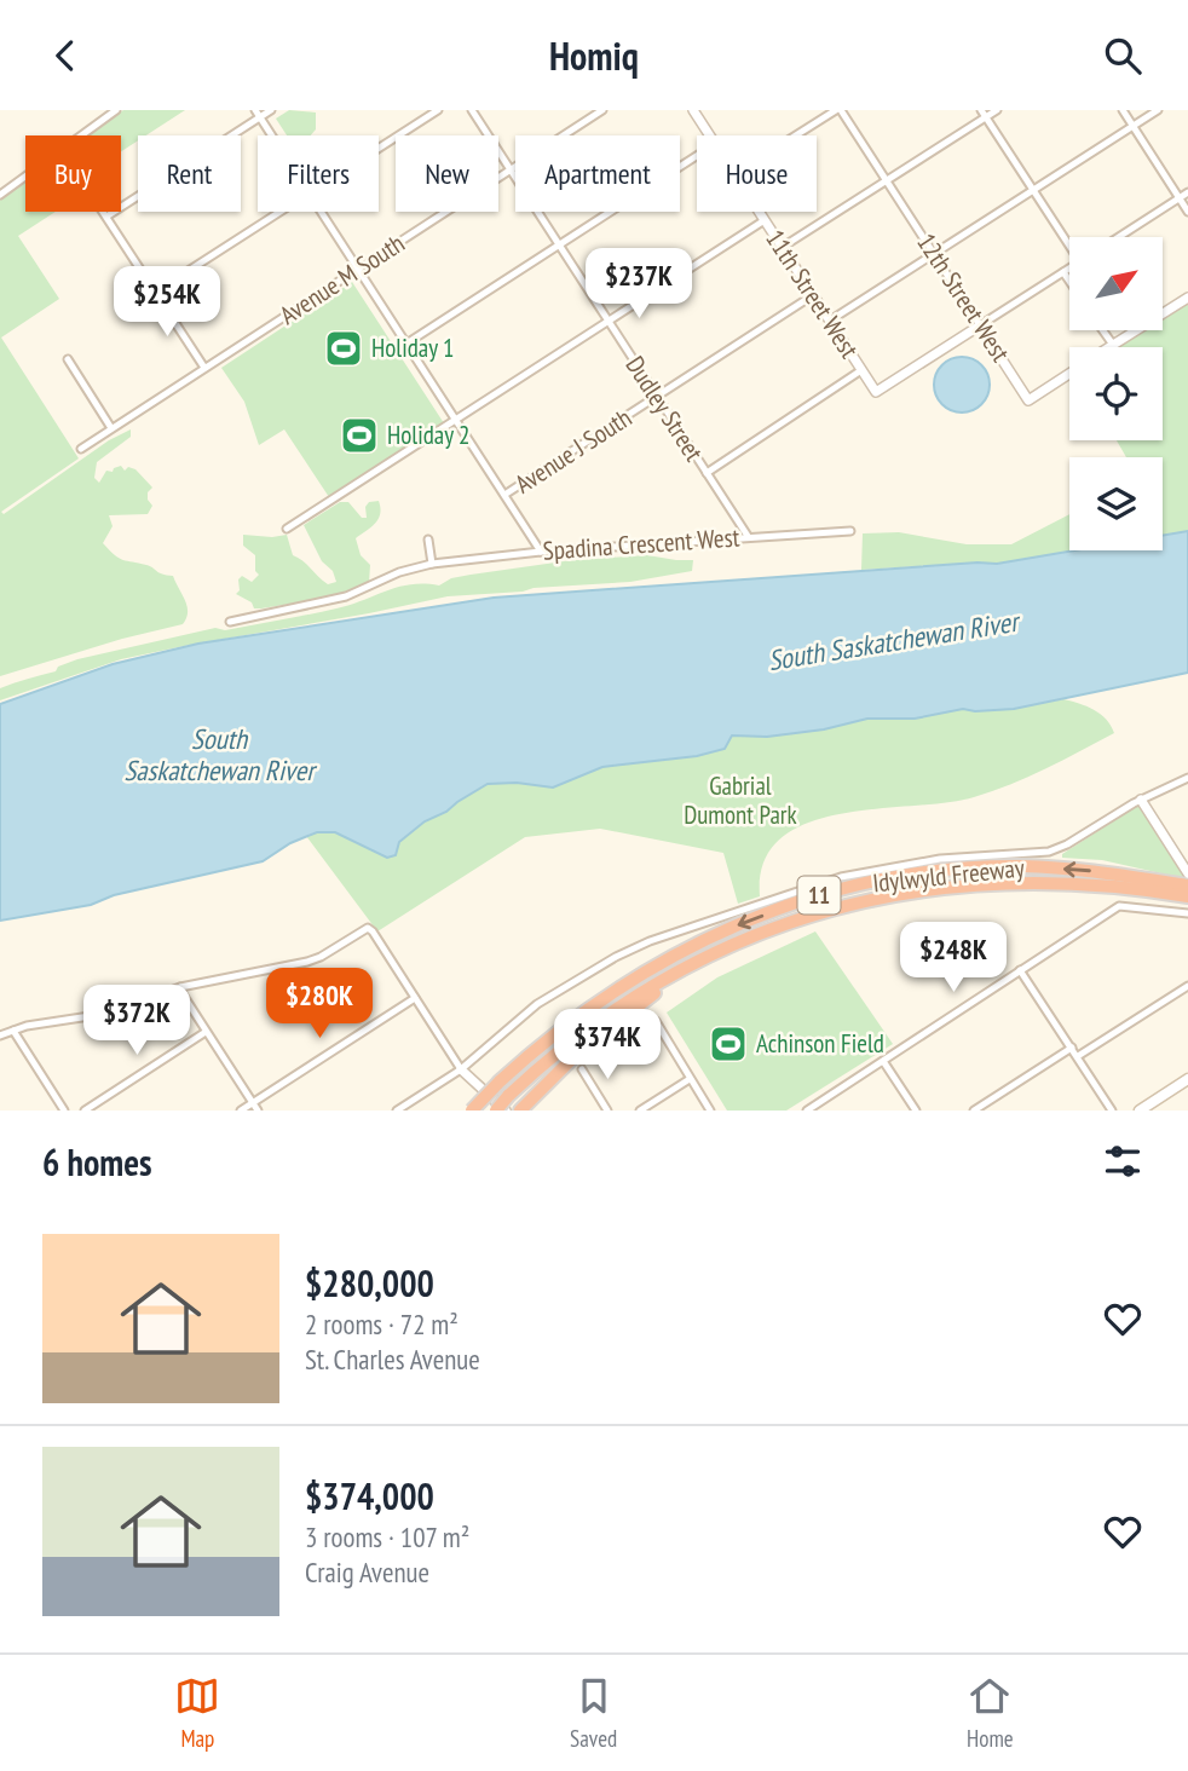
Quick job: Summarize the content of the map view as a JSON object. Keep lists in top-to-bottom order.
{
  "streets": {
    "highway": ["Idylwyld Freeway", "11"],
    "street": [
      "Avenue M South",
      "11th Street West",
      "12th Street West",
      "Dudley Street",
      "Avenue J South",
      "Spadina Crescent West"
    ]
  },
  "crossings": [
    ["Avenue M South", "Dudley Street"],
    ["11th Street West", "12th Street West"],
    ["11th Street West", "Avenue J South"],
    ["Dudley Street", "Avenue J South"],
    ["Dudley Street", "Spadina Crescent West"]
  ],
  "water": ["South Saskatchewan River"],
  "parks": ["Gabrial Dumont Park"],
  "places": {
    "sports": ["Holiday 1", "Holiday 2", "Achinson Field"]
  },
  "north": "top right",
  "page": {
    "header": "Homiq",
    "chip": [
      "Buy",
      "Rent",
      "Filters",
      "New",
      "Apartment",
      "House"
    ],
    "price": [
      "$237K",
      "$254K",
      "$248K",
      "$280K",
      "$372K",
      "$374K"
    ],
    "heading": "6 homes",
    "list": [
      {
        "name": "$280,000",
        "note": "2 rooms · 72 m² · St. Charles Avenue"
      },
      {
        "name": "$374,000",
        "note": "3 rooms · 107 m² · Craig Avenue"
      }
    ],
    "tabs": ["Map", "Saved", "Home"]
  }
}
